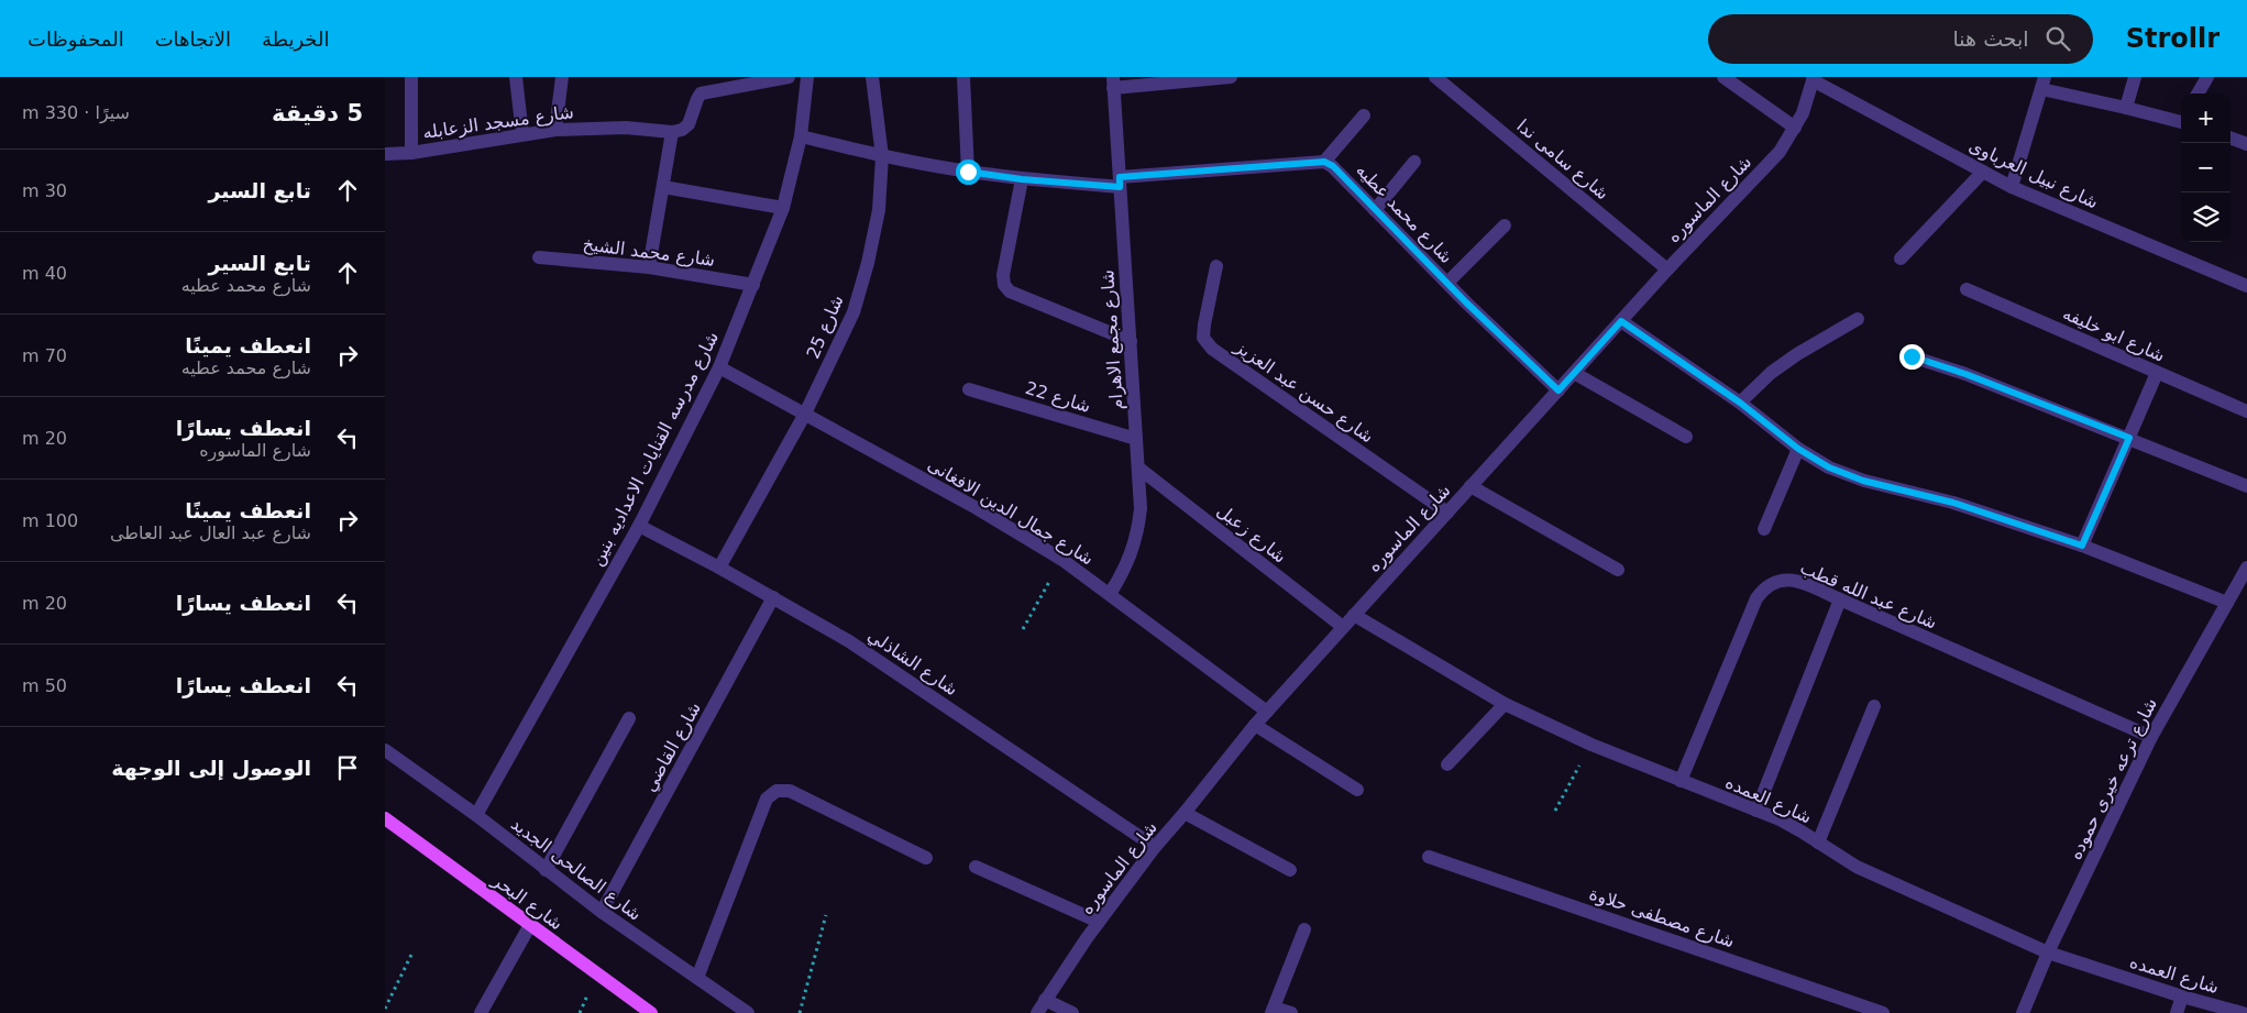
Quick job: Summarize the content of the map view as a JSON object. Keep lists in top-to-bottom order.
{
  "streets": {
    "main road": ["شارع البحر"],
    "street": [
      "شارع مسجد الزعابله",
      "شارع سامى ندا",
      "شارع نبيل العرباوى",
      "شارع الماسوره",
      "شارع محمد عطيه",
      "شارع محمد الشيخ",
      "شارع 25",
      "شارع ابو خليفه",
      "شارع مجمع الاهرام",
      "شارع حسن عبد العزيز",
      "شارع 22",
      "شارع مدرسه القنايات الاعداديه بنين",
      "شارع جمال الدين الافغانى",
      "شارع زعبل",
      "شارع عبد الله قطب",
      "شارع الشاذلي",
      "شارع القاضي",
      "شارع ترعه خيرى حموده",
      "شارع العمده",
      "شارع الصالحى الجديد",
      "شارع مصطفى حلاوة"
    ]
  },
  "crossings": [
    ["شارع سامى ندا", "شارع الماسوره"],
    ["شارع نبيل العرباوى", "شارع الماسوره"],
    ["شارع الماسوره", "شارع محمد عطيه"],
    ["شارع الماسوره", "شارع حسن عبد العزيز"],
    ["شارع الماسوره", "شارع جمال الدين الافغانى"],
    ["شارع الماسوره", "شارع زعبل"],
    ["شارع الماسوره", "شارع الشاذلي"],
    ["شارع الماسوره", "شارع العمده"],
    ["شارع محمد الشيخ", "شارع مدرسه القنايات الاعداديه بنين"],
    ["شارع 25", "شارع جمال الدين الافغانى"],
    ["شارع 25", "شارع الشاذلي"],
    ["شارع مجمع الاهرام", "شارع 22"],
    ["شارع مجمع الاهرام", "شارع جمال الدين الافغانى"],
    ["شارع مجمع الاهرام", "شارع زعبل"],
    ["شارع مدرسه القنايات الاعداديه بنين", "شارع جمال الدين الافغانى"],
    ["شارع مدرسه القنايات الاعداديه بنين", "شارع الشاذلي"],
    ["شارع مدرسه القنايات الاعداديه بنين", "شارع الصالحى الجديد"],
    ["شارع عبد الله قطب", "شارع ترعه خيرى حموده"],
    ["شارع عبد الله قطب", "شارع العمده"],
    ["شارع الشاذلي", "شارع القاضي"],
    ["شارع القاضي", "شارع الصالحى الجديد"],
    ["شارع ترعه خيرى حموده", "شارع العمده"]
  ],
  "page": {
    "header": "Strollr",
    "search": "ابحث هنا",
    "nav": ["الخريطة", "الاتجاهات", "المحفوظات"],
    "heading": ["5 دقيقة", "سيرًا · 330 m"],
    "map_buttons": ["+", "−"],
    "list": [
      ["تابع السير", "30 m"],
      ["تابع السير", "شارع محمد عطيه", "40 m"],
      ["انعطف يمينًا", "شارع محمد عطيه", "70 m"],
      ["انعطف يسارًا", "شارع الماسوره", "20 m"],
      ["انعطف يمينًا", "شارع عبد العال عبد العاطى", "100 m"],
      ["انعطف يسارًا", "20 m"],
      ["انعطف يسارًا", "50 m"],
      "الوصول إلى الوجهة"
    ]
  }
}
